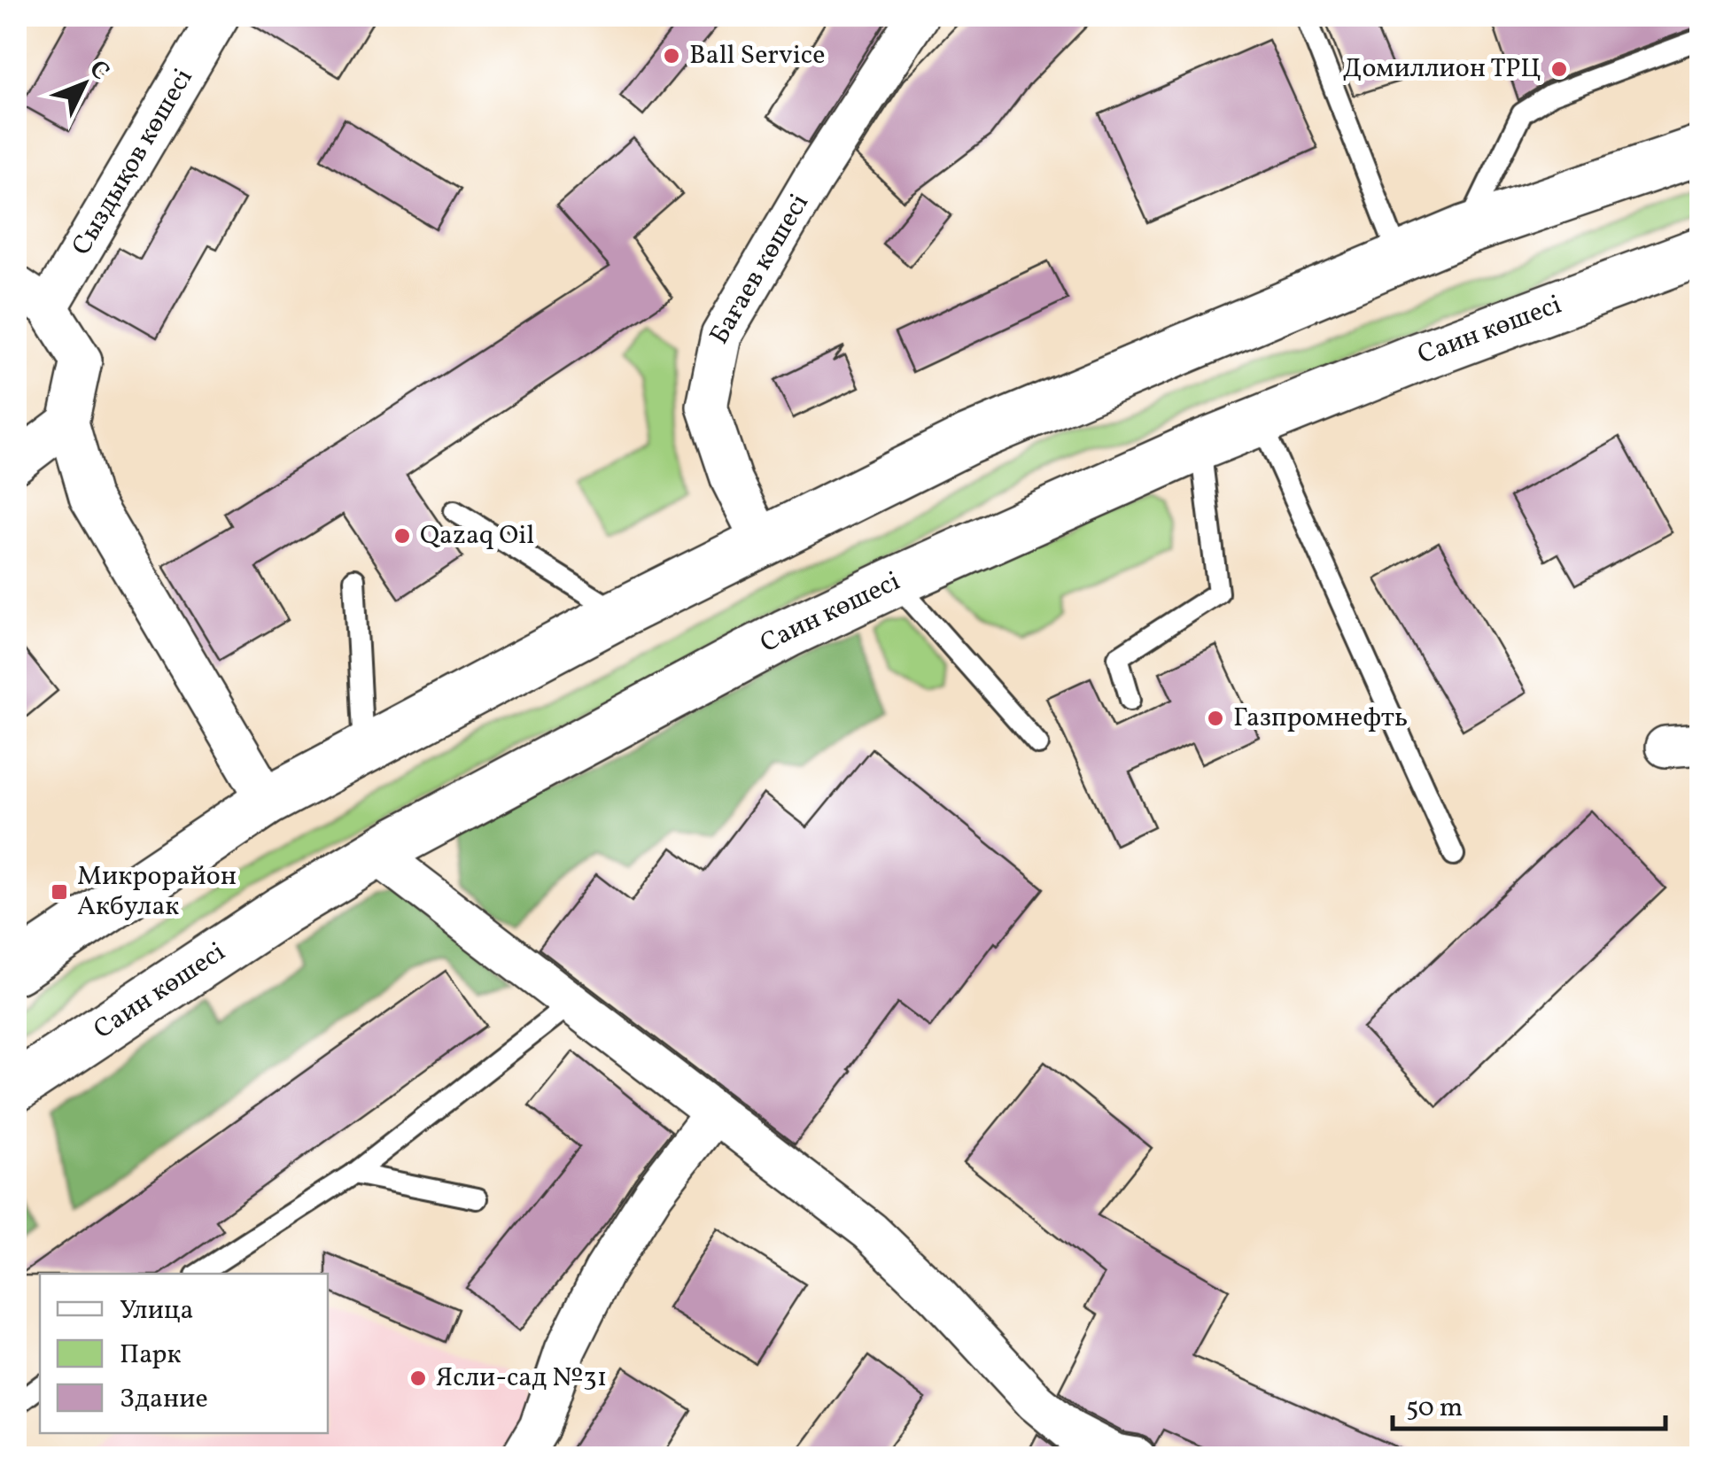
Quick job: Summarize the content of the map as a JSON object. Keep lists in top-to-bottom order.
{
  "streets": {
    "highway": ["Саин көшесі"],
    "street": ["Сыздықов көшесі", "Бағаев көшесі"]
  },
  "places": {
    "other": [
      "Ball Service",
      "Домиллион ТРЦ",
      "Qazaq Oil",
      "Газпромнефть",
      "Ясли-сад №31"
    ],
    "transit": ["Микрорайон Акбулак"]
  },
  "legend": ["Улица", "Парк", "Здание"],
  "scale_bar": "50 m",
  "north": "top right"
}
